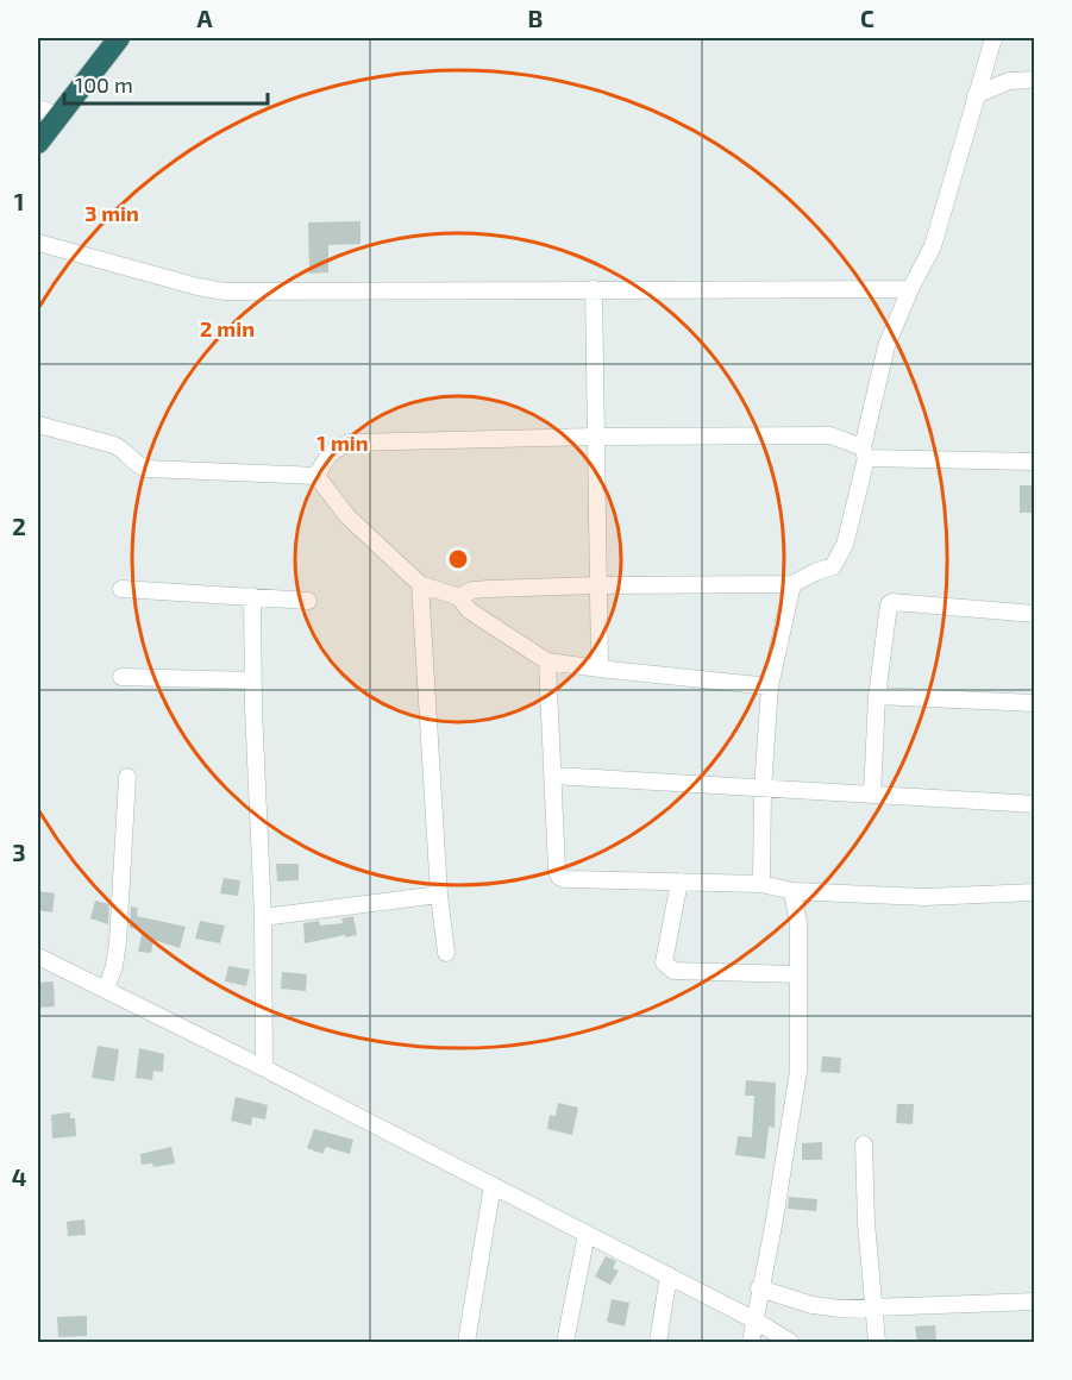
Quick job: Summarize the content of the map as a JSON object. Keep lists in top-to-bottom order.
{
  "scale_bar": "100 m",
  "grid": {
    "columns": ["A", "B", "C"],
    "rows": [
      "1",
      "2",
      "3",
      "4"
    ]
  },
  "rings": ["3 min", "2 min", "1 min"]
}
